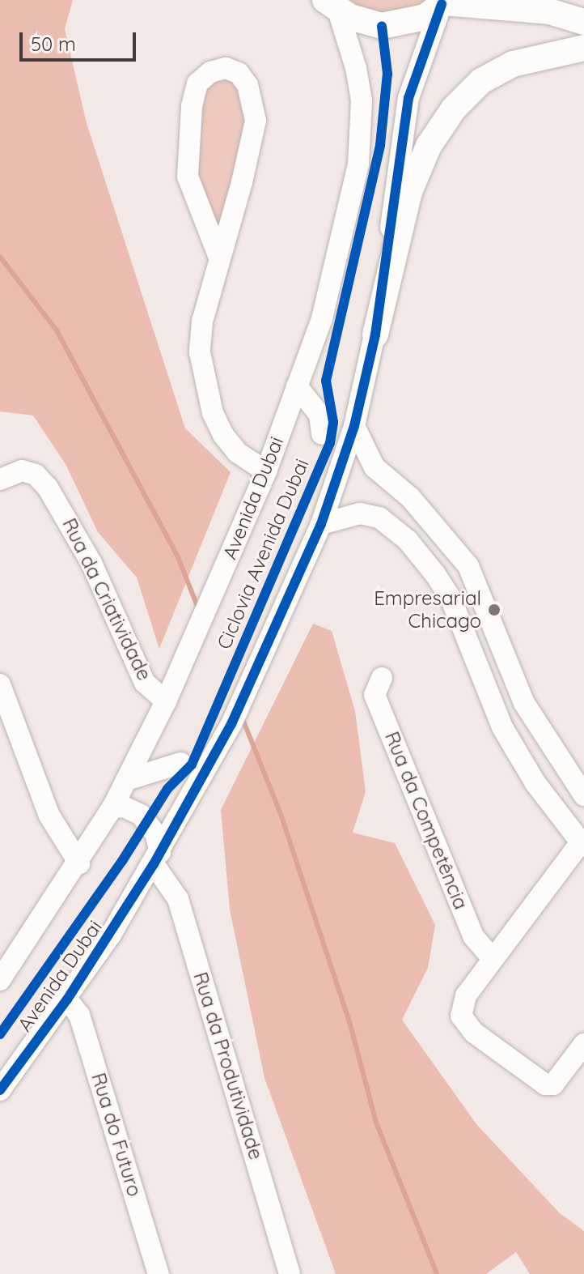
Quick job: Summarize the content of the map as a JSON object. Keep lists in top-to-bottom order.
{
  "streets": {
    "street": [
      "Avenida Dubai",
      "Rua da Criatividade",
      "Rua da Competência",
      "Rua da Produtividade",
      "Rua do Futuro"
    ],
    "cycle path": ["Ciclovia Avenida Dubai"]
  },
  "crossings": [
    ["Avenida Dubai", "Rua da Criatividade"],
    ["Avenida Dubai", "Rua da Produtividade"],
    ["Avenida Dubai", "Rua do Futuro"]
  ],
  "places": ["Empresarial Chicago"],
  "scale_bar": "50 m"
}
